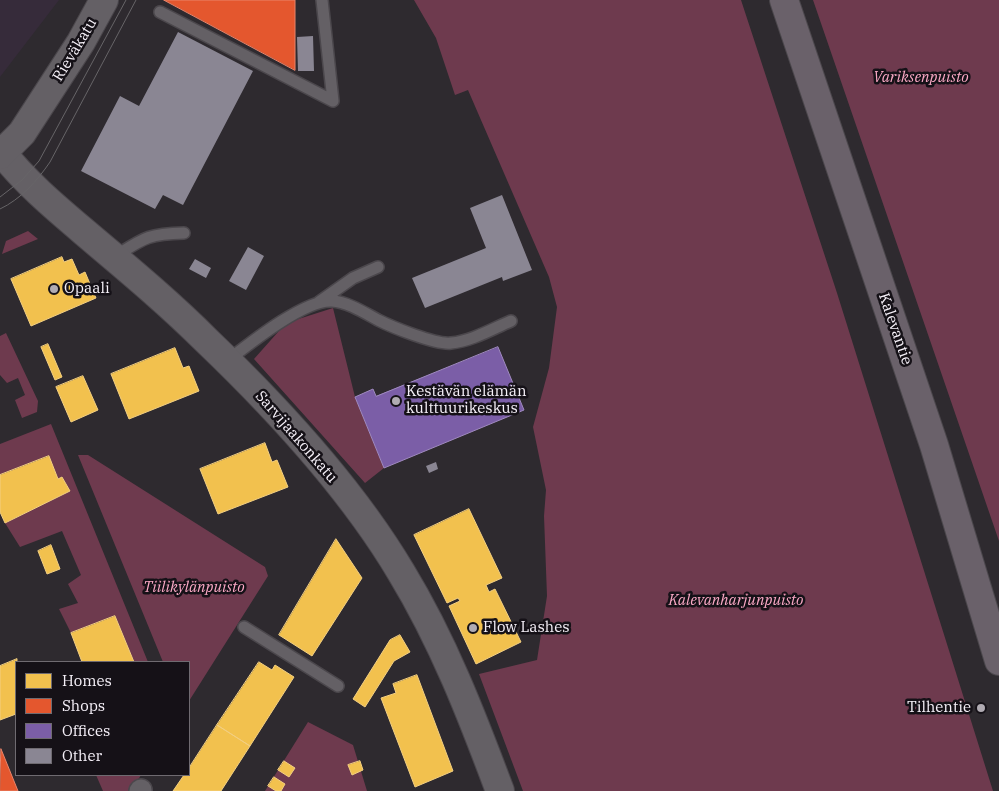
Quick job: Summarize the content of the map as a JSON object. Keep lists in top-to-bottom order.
{
  "streets": {
    "main road": ["Kalevantie"],
    "street": ["Rieväkatu", "Sarvijaakonkatu"]
  },
  "crossings": [
    ["Rieväkatu", "Sarvijaakonkatu"]
  ],
  "parks": ["Variksenpuisto", "Tiilikylänpuisto", "Kalevanharjunpuisto"],
  "places": [
    "Opaali",
    "Kestävän elämän kulttuurikeskus",
    "Flow Lashes",
    "Tilhentie"
  ],
  "legend": [
    "Homes",
    "Shops",
    "Offices",
    "Other"
  ]
}
